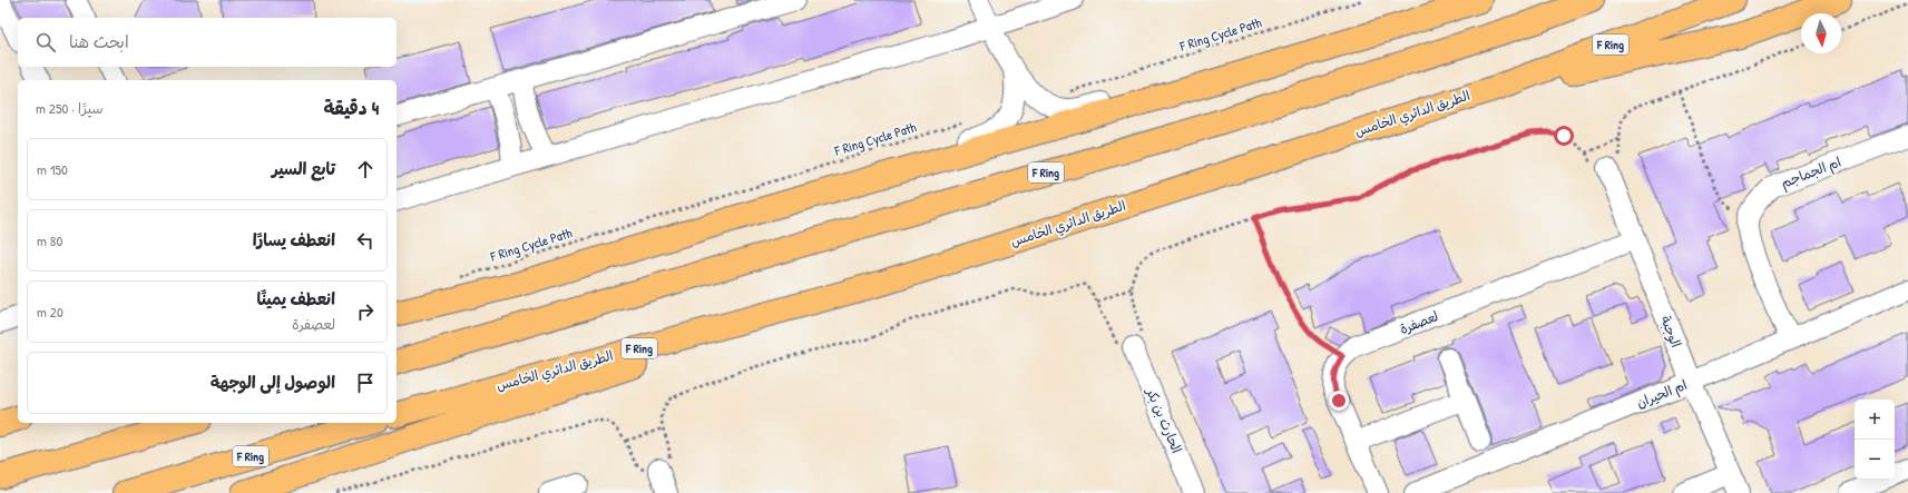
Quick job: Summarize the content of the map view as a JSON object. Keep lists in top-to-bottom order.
{
  "streets": {
    "highway": ["F Ring", "الطريق الدائري الخامس"],
    "street": [
      "ام الجماجم",
      "لعصفرة",
      "الوجبة",
      "ام الحيران",
      "الحارث بن بكر"
    ],
    "path": ["F Ring Cycle Path"]
  },
  "crossings": [
    ["ام الجماجم", "ام الحيران"],
    ["لعصفرة", "الوجبة"],
    ["الوجبة", "ام الحيران"]
  ],
  "north": "bottom",
  "page": {
    "search": "ابحث هنا",
    "heading": ["4 دقيقة", "سيرًا · 250 m"],
    "list": [
      ["تابع السير", "150 m"],
      ["انعطف يسارًا", "80 m"],
      ["انعطف يمينًا", "لعصفرة", "20 m"],
      "الوصول إلى الوجهة"
    ],
    "map_buttons": ["+", "−"]
  }
}
